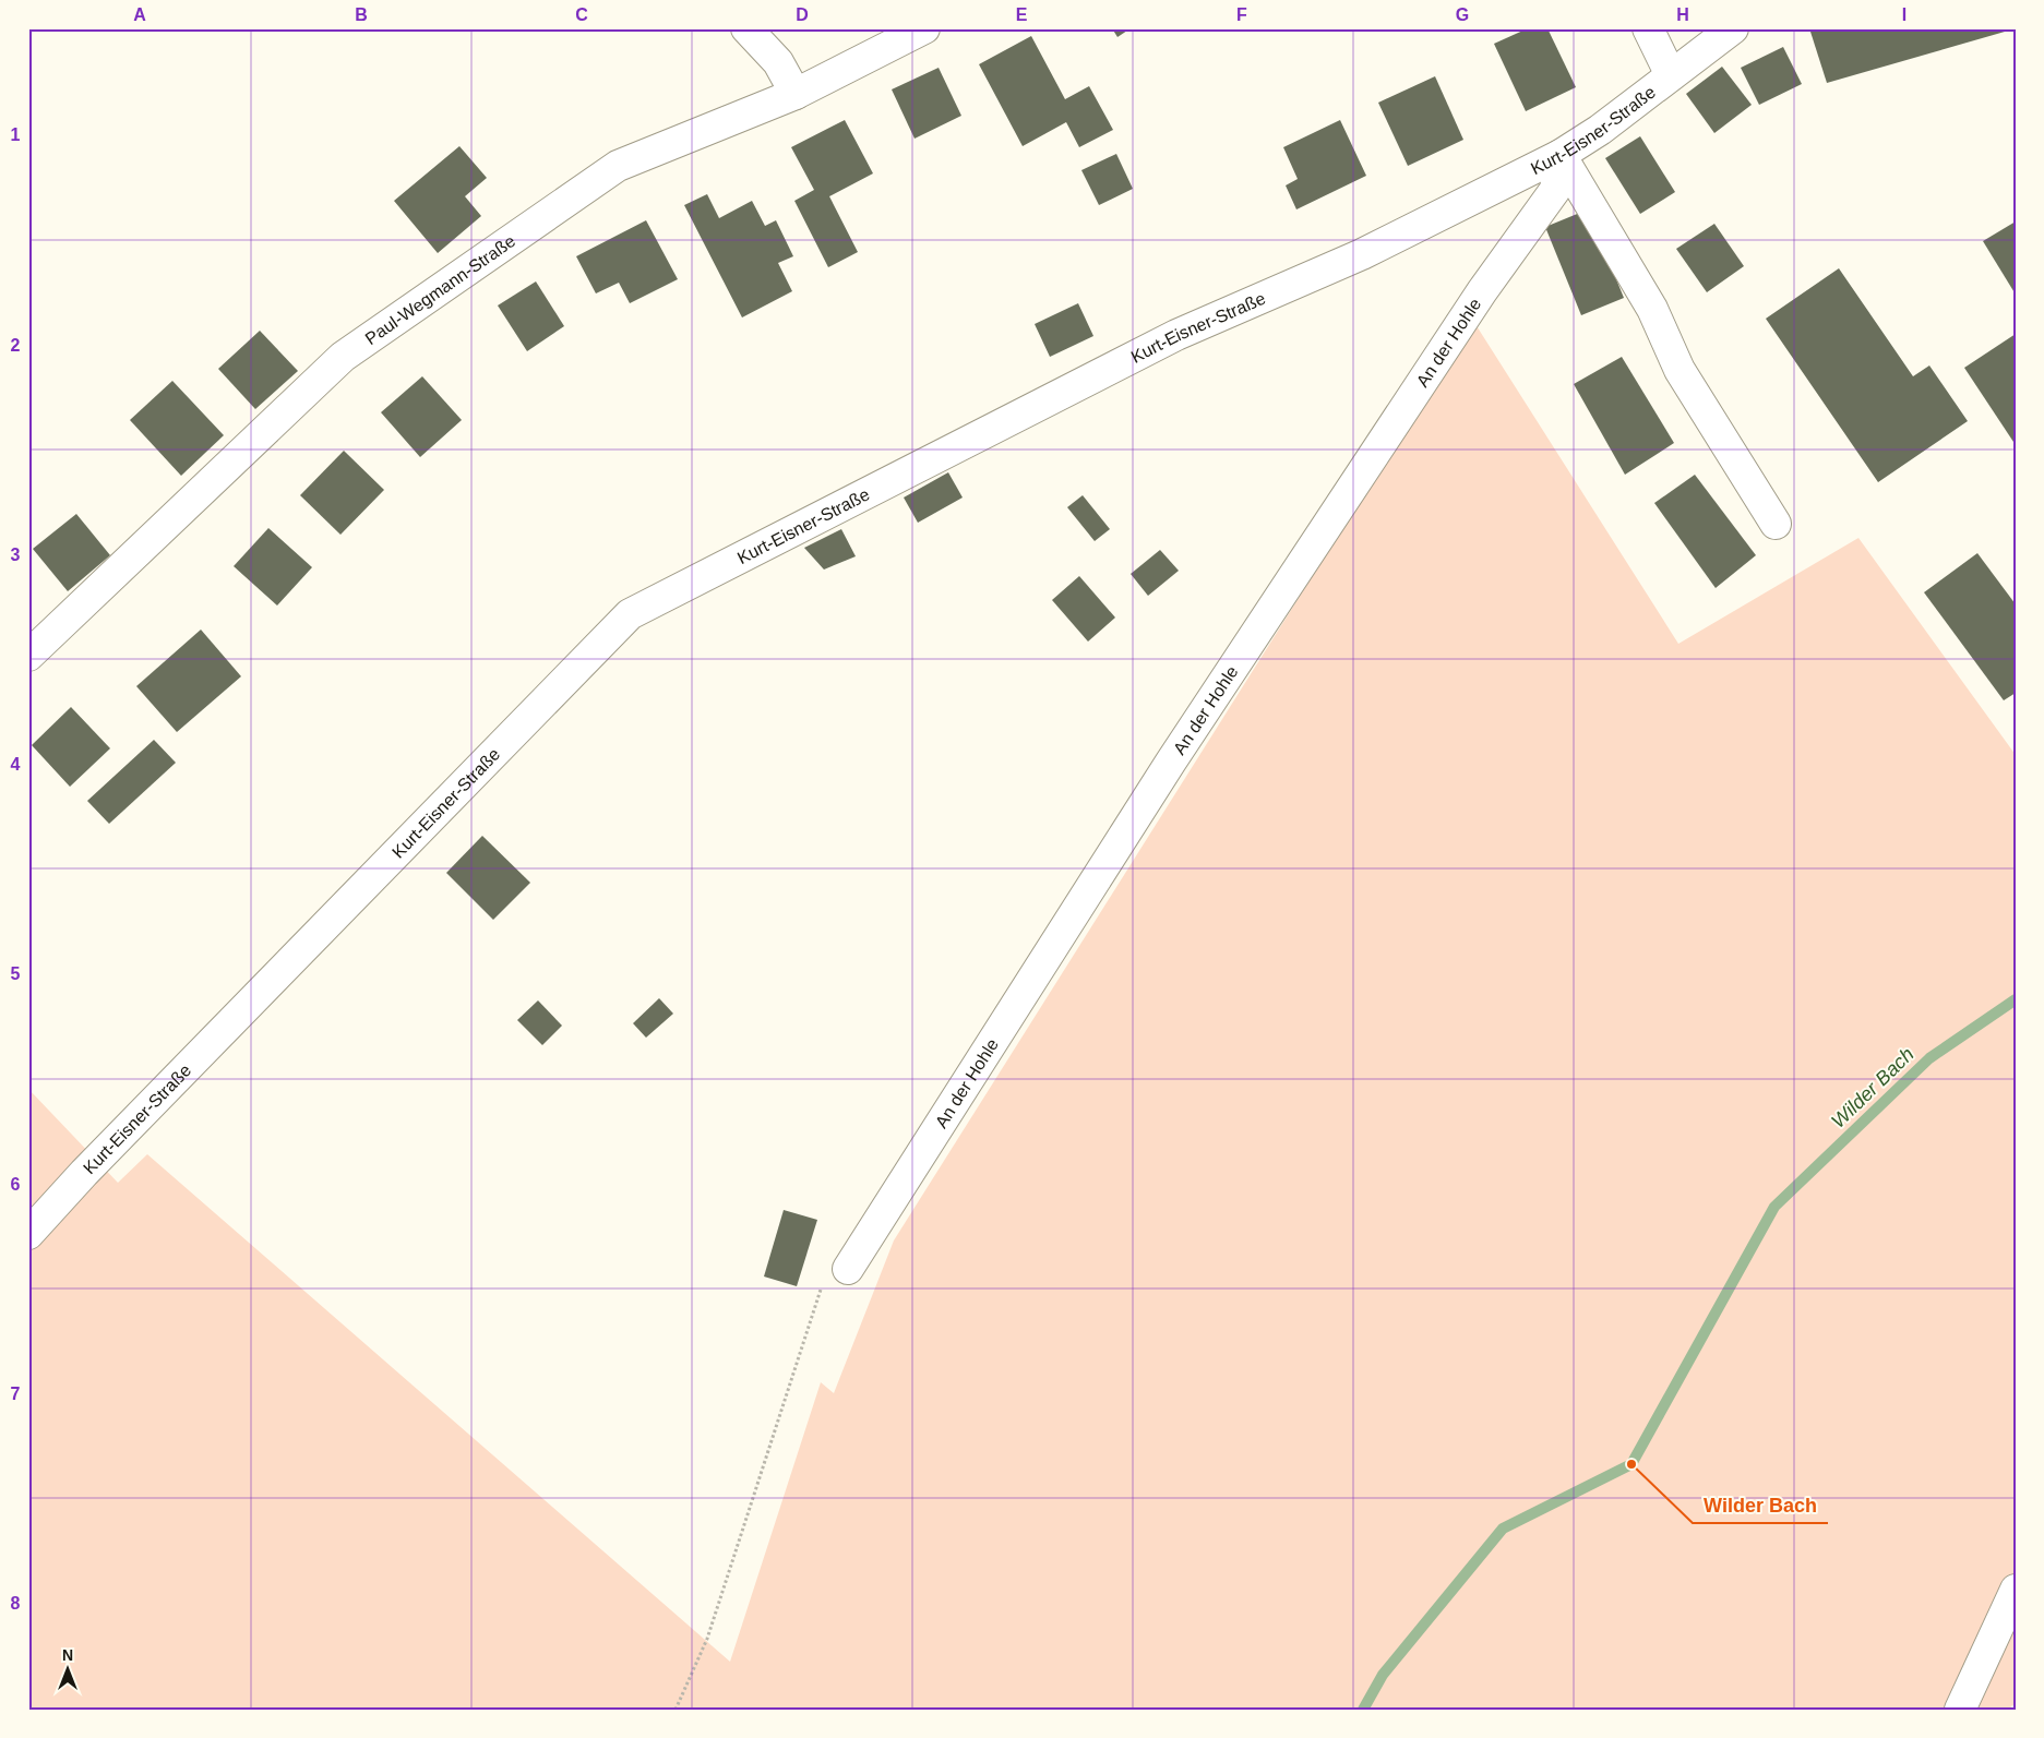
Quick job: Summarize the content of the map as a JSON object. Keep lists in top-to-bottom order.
{
  "streets": {
    "street": ["Kurt-Eisner-Straße", "Paul-Wegmann-Straße", "An der Hohle"]
  },
  "crossings": [
    ["Kurt-Eisner-Straße", "An der Hohle"]
  ],
  "water": ["Wilder Bach"],
  "places": ["Wilder Bach"],
  "north": "top",
  "grid": {
    "columns": [
      "A",
      "B",
      "C",
      "D",
      "E",
      "F",
      "G",
      "H",
      "I"
    ],
    "rows": [
      "1",
      "2",
      "3",
      "4",
      "5",
      "6",
      "7",
      "8"
    ]
  }
}
